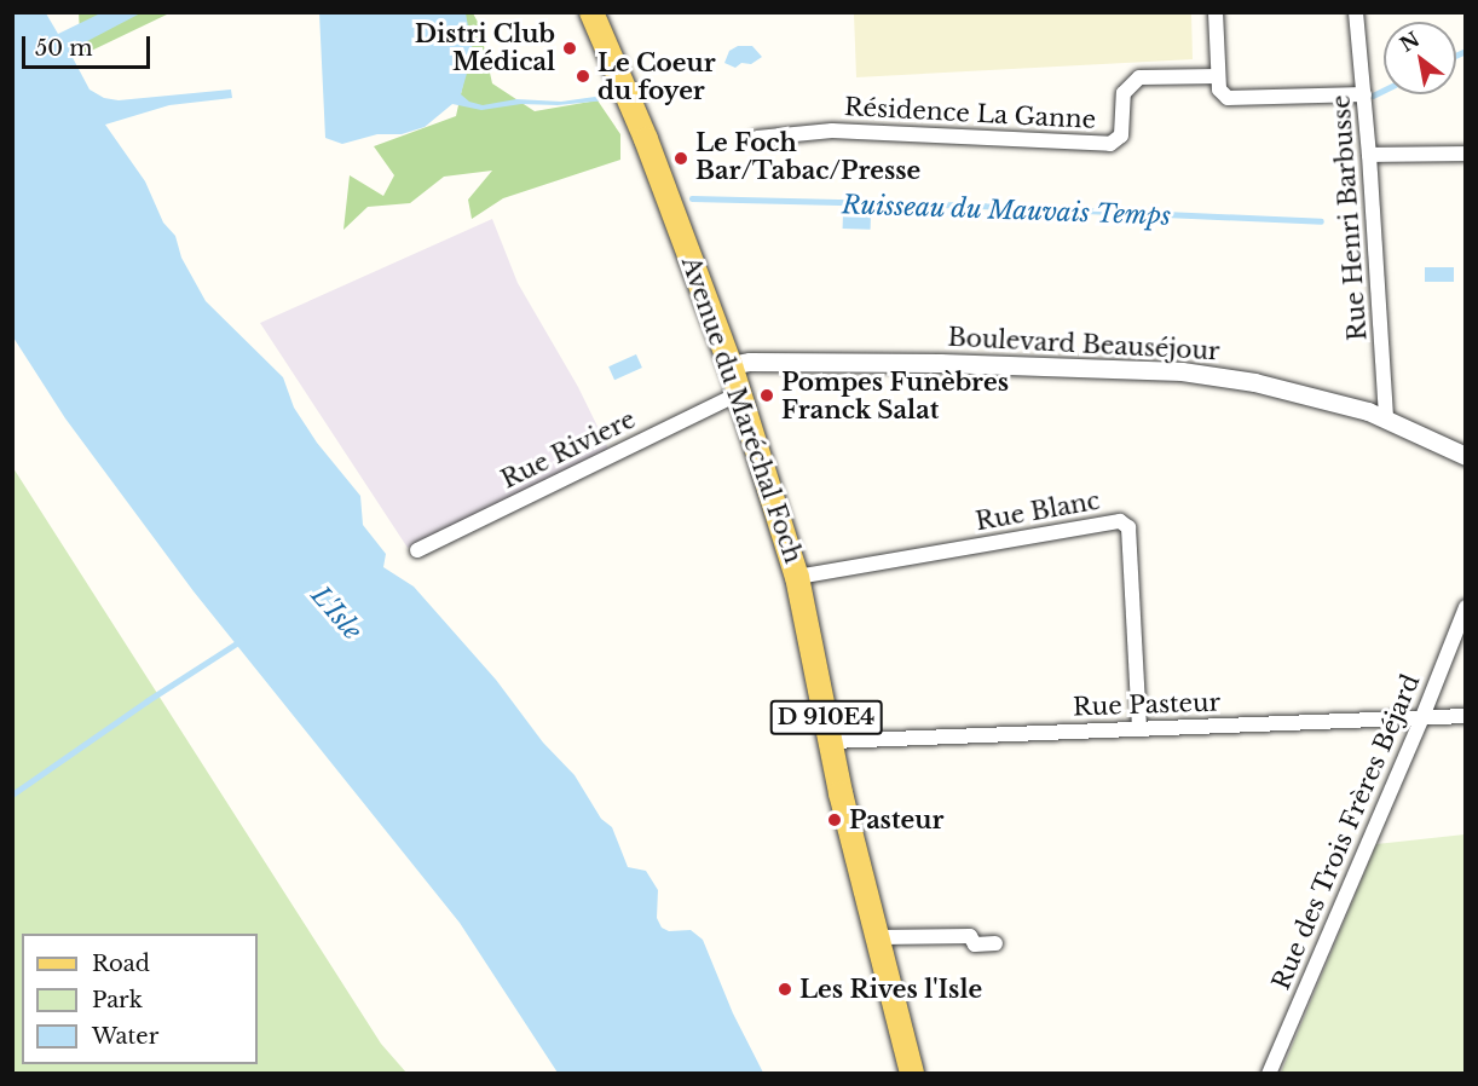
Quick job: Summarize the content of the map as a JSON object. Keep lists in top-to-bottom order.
{
  "streets": {
    "main road": ["Avenue du Maréchal Foch", "D 910E4"],
    "street": [
      "Résidence La Ganne",
      "Rue Henri Barbusse",
      "Boulevard Beauséjour",
      "Rue Riviere",
      "Rue Blanc",
      "Rue Pasteur",
      "Rue des Trois Frères Béjard"
    ]
  },
  "crossings": [
    ["Rue Henri Barbusse", "Boulevard Beauséjour"],
    ["Boulevard Beauséjour", "Avenue du Maréchal Foch"],
    ["Avenue du Maréchal Foch", "Rue Riviere"],
    ["Avenue du Maréchal Foch", "Rue Blanc"],
    ["Avenue du Maréchal Foch", "Rue Pasteur"],
    ["Rue Blanc", "Rue Pasteur"],
    ["Rue Pasteur", "Rue des Trois Frères Béjard"]
  ],
  "water": ["Ruisseau du Mauvais Temps", "L'Isle"],
  "places": [
    "Distri Club Médical",
    "Le Coeur du foyer",
    "Le Foch Bar/Tabac/Presse",
    "Pompes Funèbres Franck Salat",
    "Pasteur",
    "Les Rives l'Isle"
  ],
  "legend": ["Road", "Park", "Water"],
  "scale_bar": "50 m",
  "north": "top left"
}
